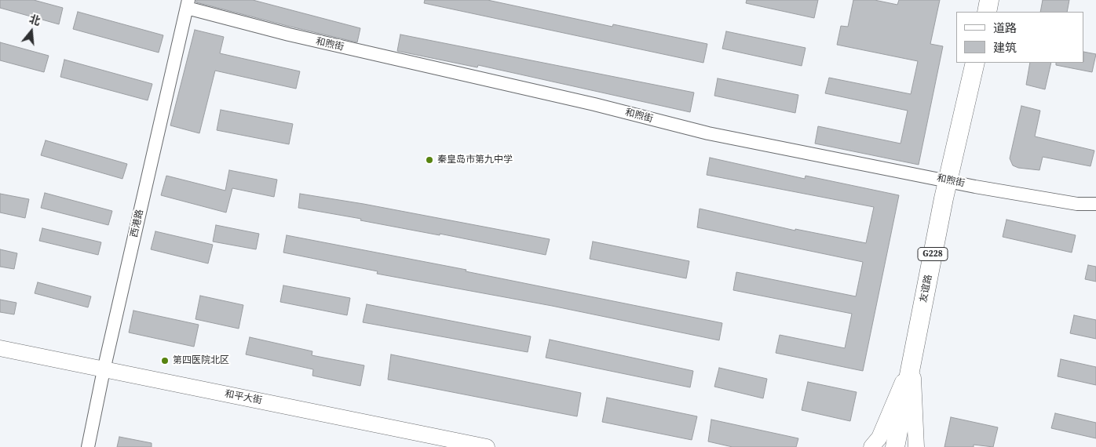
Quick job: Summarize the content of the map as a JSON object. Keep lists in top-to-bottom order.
{
  "streets": {
    "highway": ["G228", "友谊路"],
    "main road": ["和平大街"],
    "street": ["和煦街", "西港路"]
  },
  "crossings": [
    ["和煦街", "西港路"],
    ["和煦街", "友谊路"],
    ["西港路", "和平大街"]
  ],
  "places": ["秦皇岛市第九中学", "第四医院北区"],
  "legend": ["道路", "建筑"],
  "north": "top"
}
